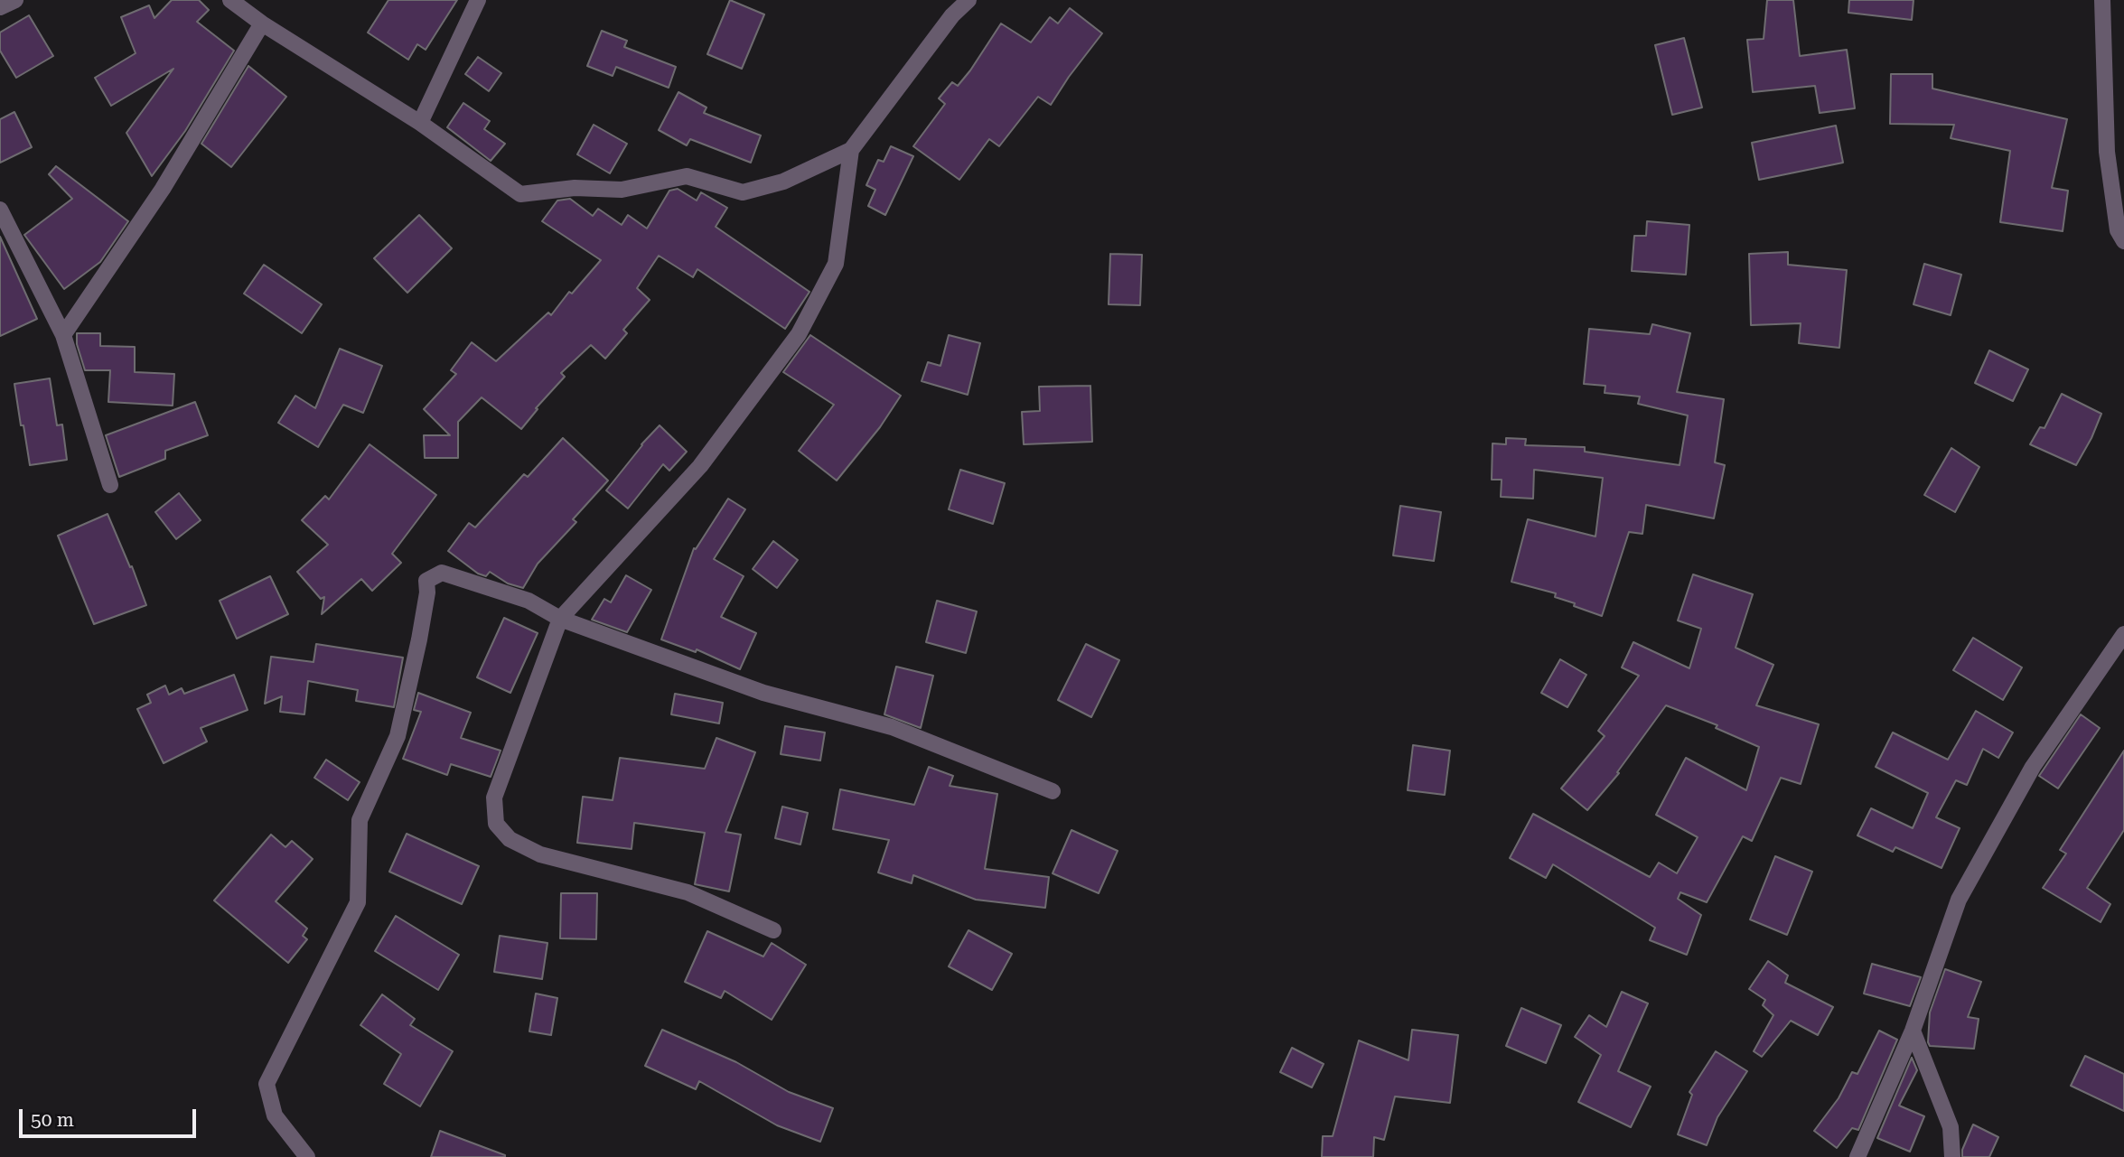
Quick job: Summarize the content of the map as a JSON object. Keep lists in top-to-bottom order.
{
  "scale_bar": "50 m"
}
